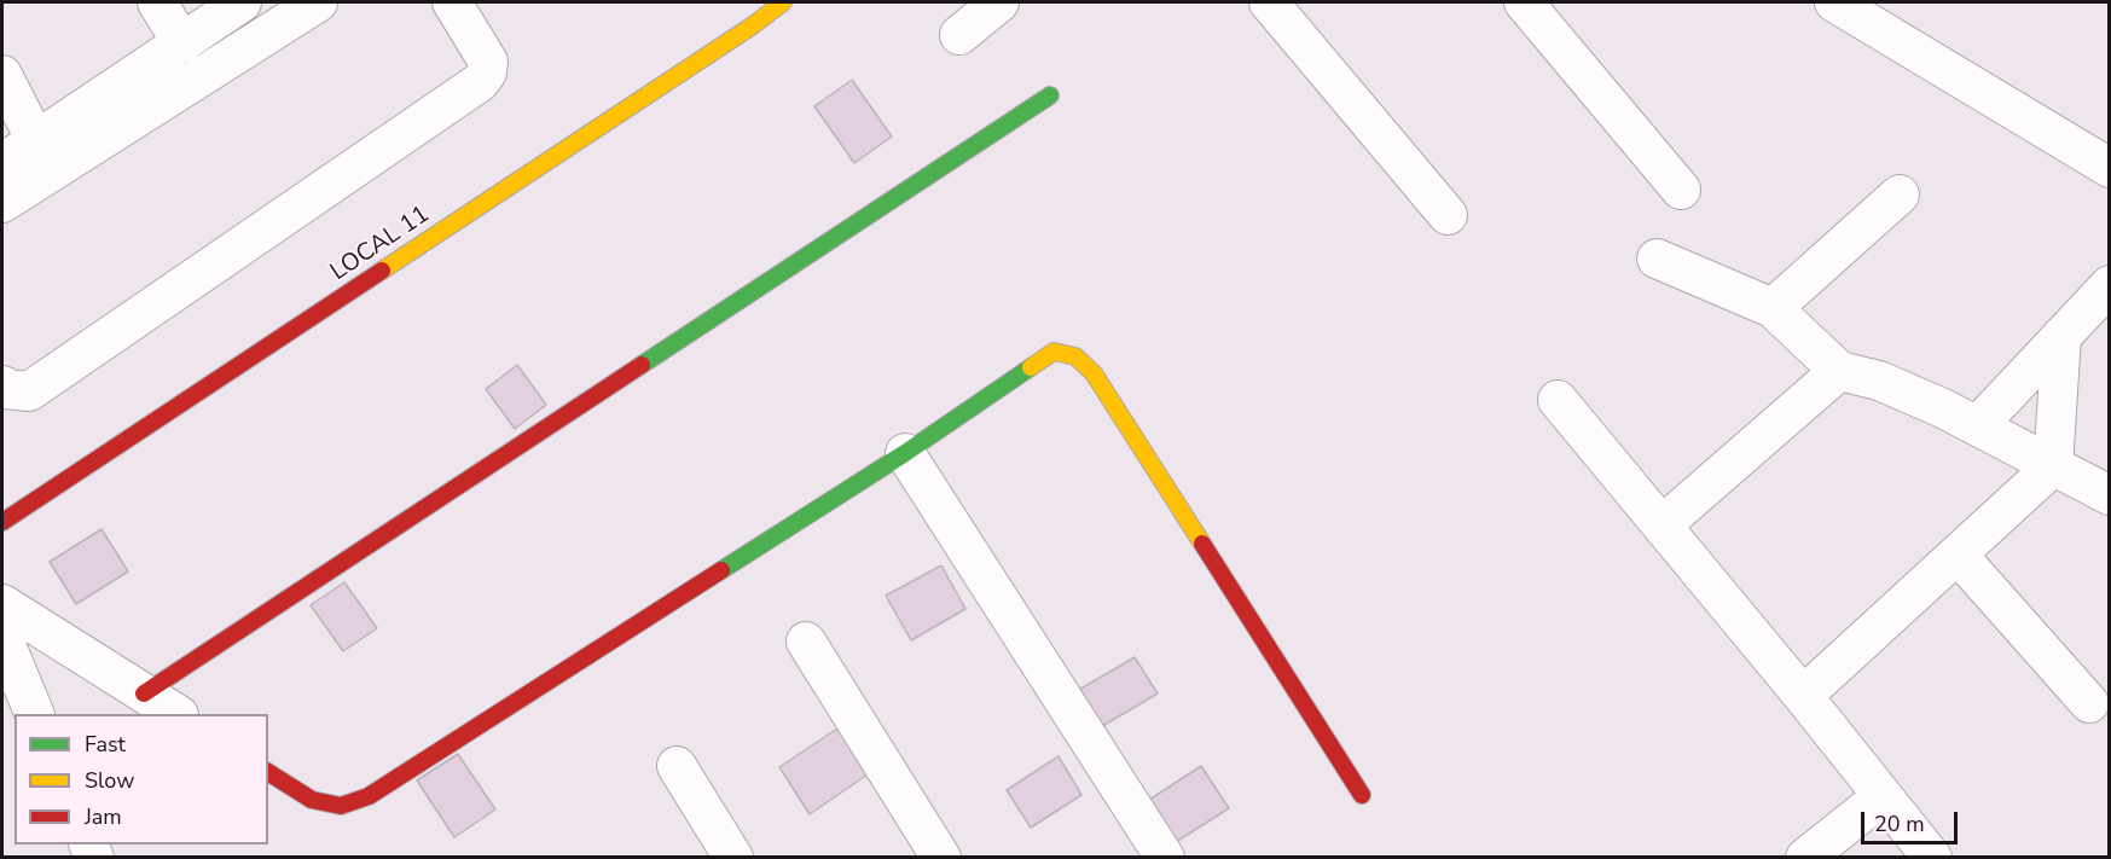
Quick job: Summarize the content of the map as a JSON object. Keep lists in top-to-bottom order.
{
  "streets": {
    "street": ["LOCAL 11"]
  },
  "legend": ["Fast", "Slow", "Jam"],
  "scale_bar": "20 m"
}
